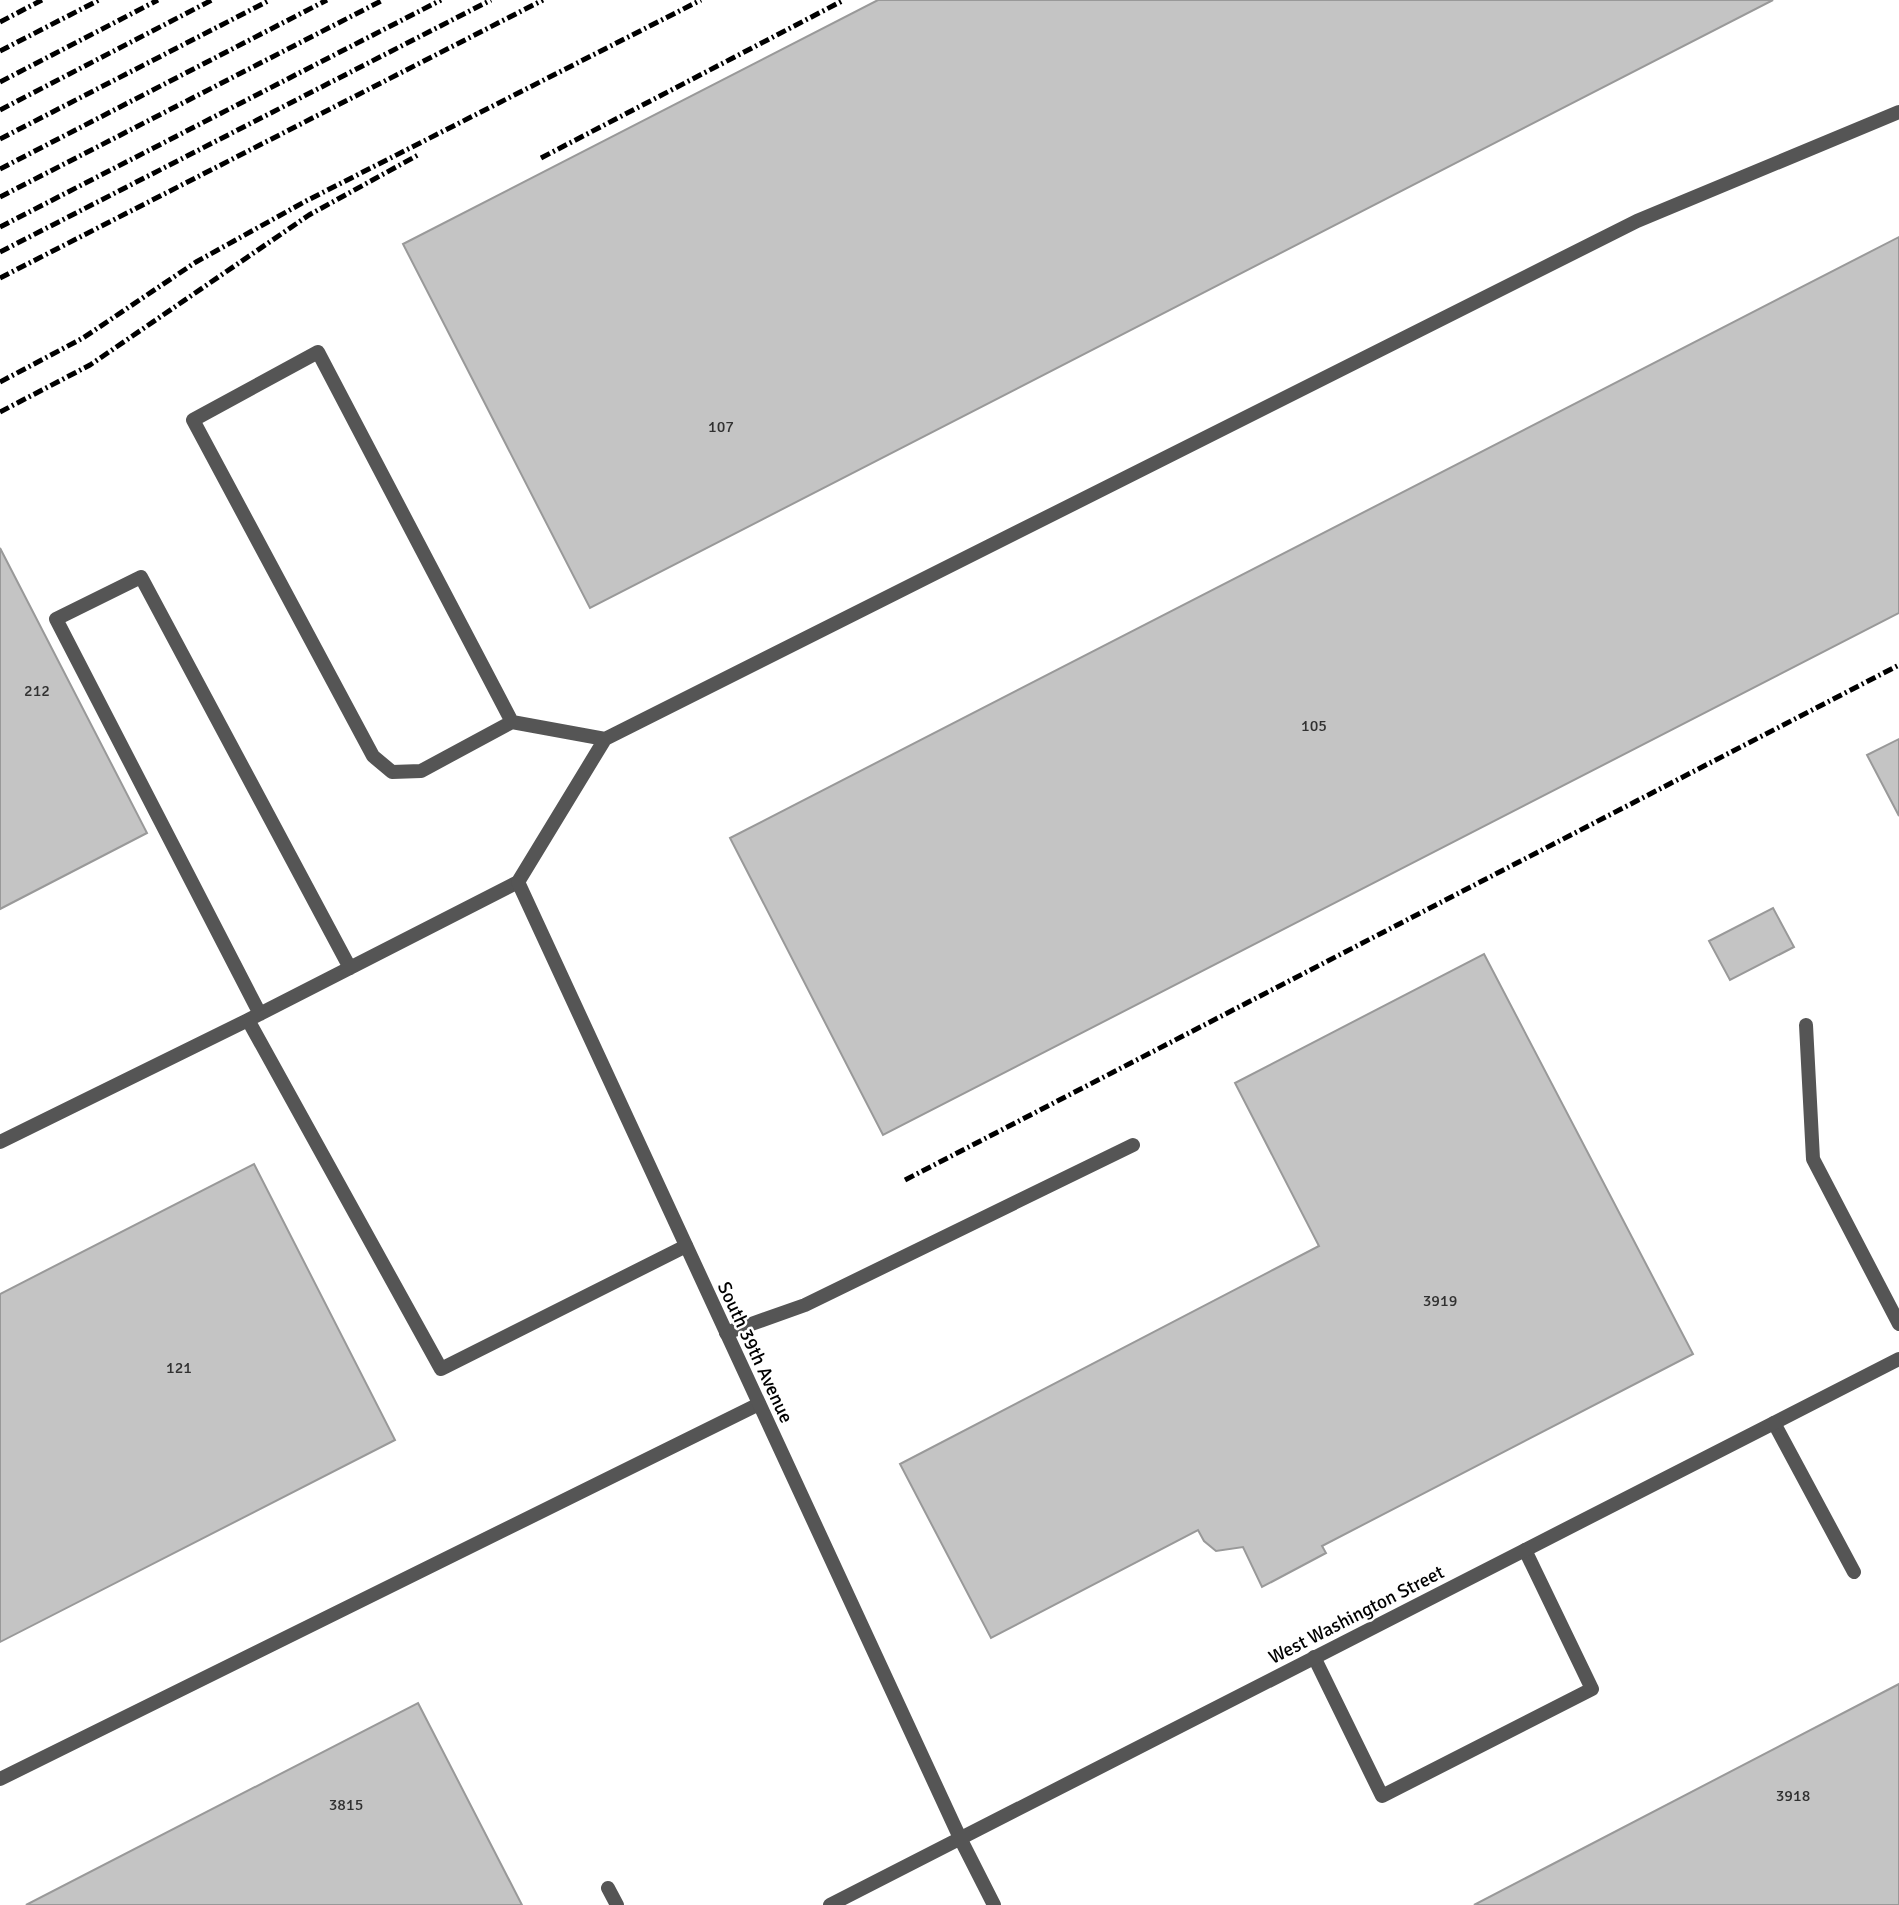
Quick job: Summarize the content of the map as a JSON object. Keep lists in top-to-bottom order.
{
  "streets": {
    "street": ["South 39th Avenue", "West Washington Street"]
  },
  "crossings": [
    ["South 39th Avenue", "West Washington Street"]
  ],
  "house_numbers": [
    "107",
    "212",
    "105",
    "3919",
    "121",
    "3918",
    "3815"
  ]
}
